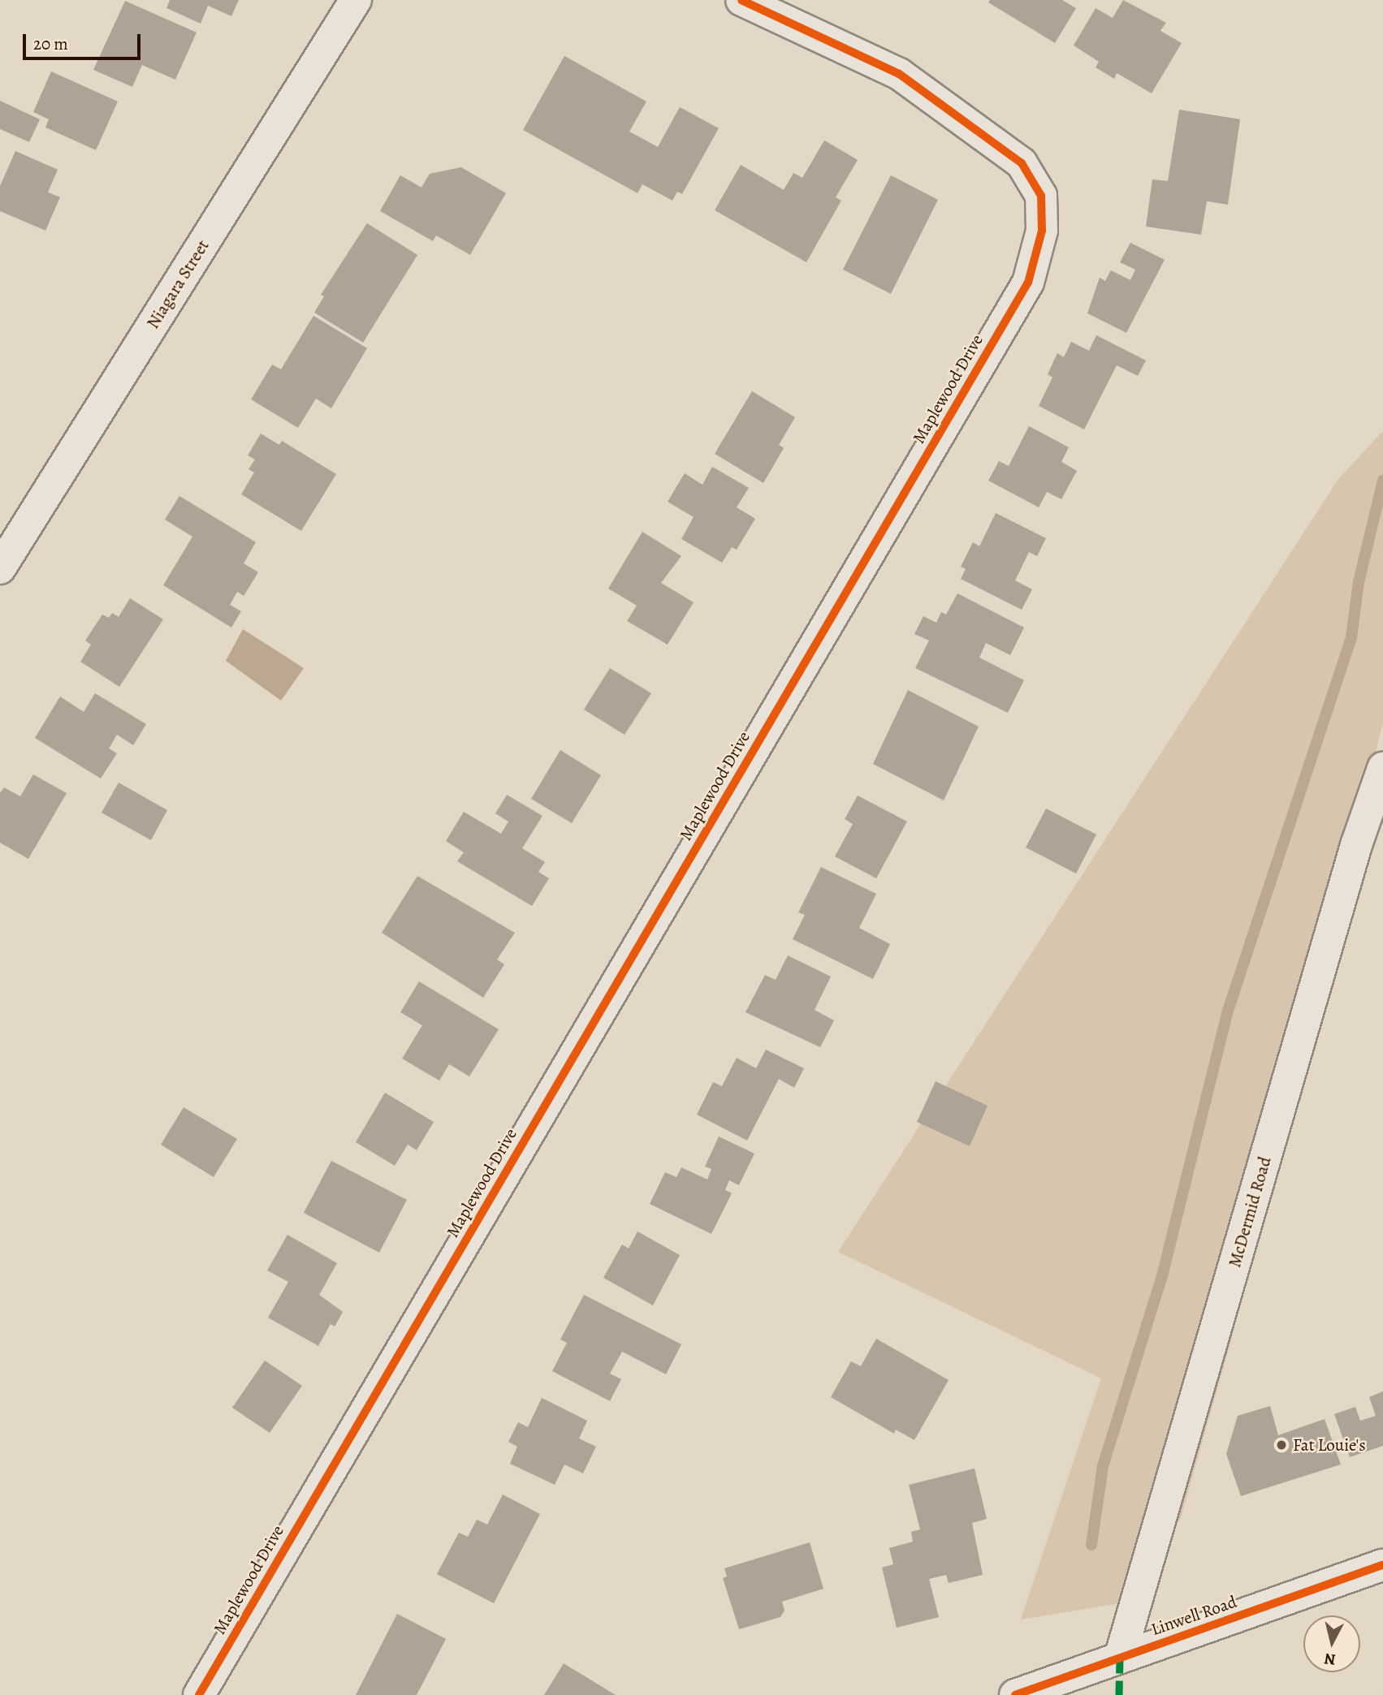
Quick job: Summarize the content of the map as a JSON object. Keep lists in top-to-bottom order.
{
  "streets": {
    "street": [
      "Niagara Street",
      "Maplewood Drive",
      "McDermid Road",
      "Linwell Road"
    ]
  },
  "crossings": [
    ["McDermid Road", "Linwell Road"]
  ],
  "places": ["Fat Louie's"],
  "scale_bar": "20 m",
  "north": "bottom"
}
